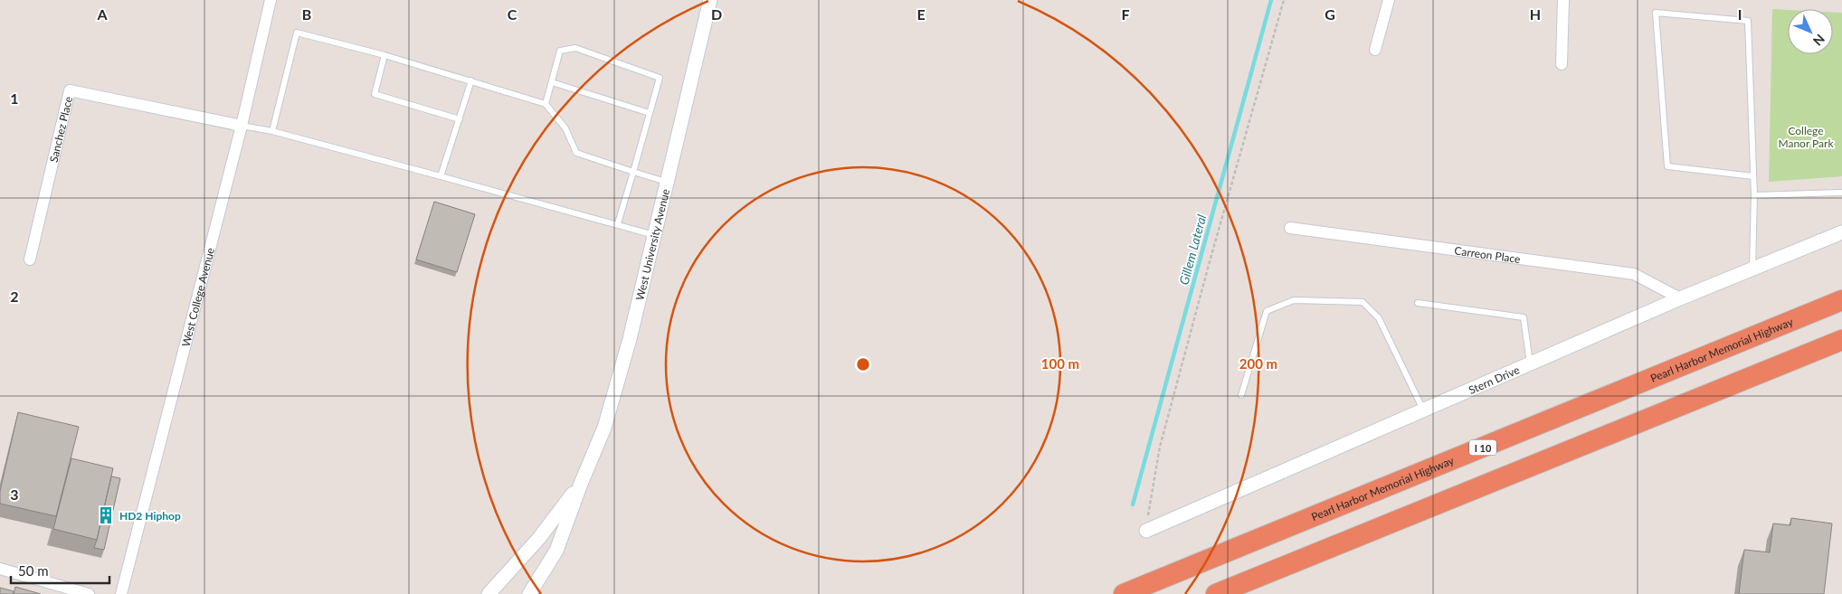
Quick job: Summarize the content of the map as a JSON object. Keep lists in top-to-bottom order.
{
  "streets": {
    "highway": ["Pearl Harbor Memorial Highway", "I 10"],
    "street": [
      "Sanchez Place",
      "West University Avenue",
      "Carreon Place",
      "West College Avenue",
      "Stern Drive"
    ]
  },
  "crossings": [
    ["Sanchez Place", "West College Avenue"],
    ["Carreon Place", "Stern Drive"]
  ],
  "water": ["Gillem Lateral"],
  "parks": ["College Manor Park"],
  "places": {
    "building": ["HD2 Hiphop"]
  },
  "scale_bar": "50 m",
  "north": "bottom right",
  "grid": {
    "columns": [
      "A",
      "B",
      "C",
      "D",
      "E",
      "F",
      "G",
      "H",
      "I"
    ],
    "rows": ["1", "2", "3"]
  },
  "rings": ["100 m", "200 m"]
}
